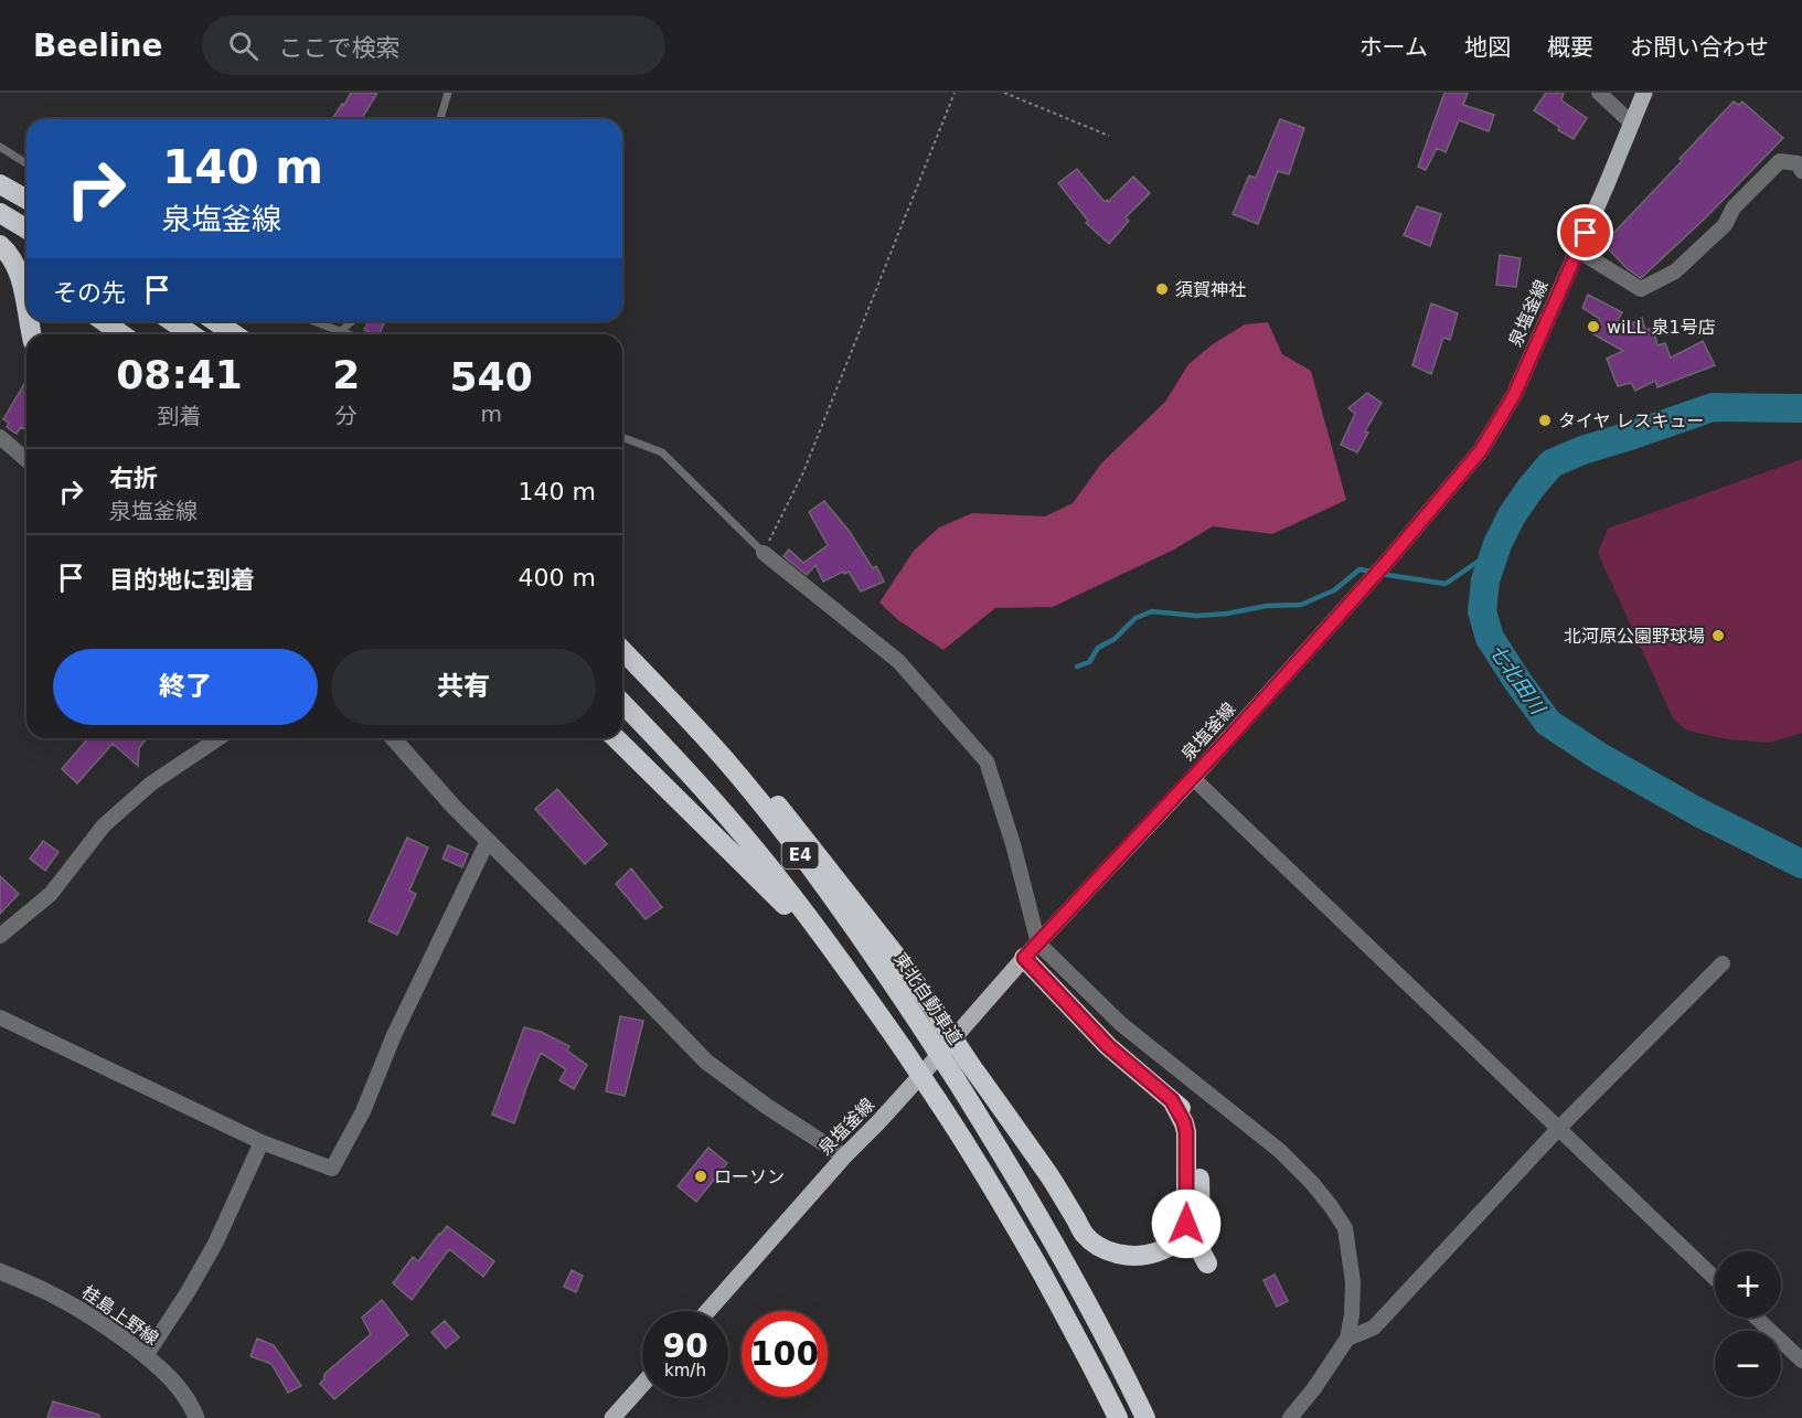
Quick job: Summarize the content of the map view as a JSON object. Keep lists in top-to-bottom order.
{
  "streets": {
    "highway": ["E4", "東北自動車道"],
    "main road": ["泉塩釜線"],
    "street": ["桂島上野線"]
  },
  "water": ["七北田川"],
  "places": [
    "須賀神社",
    "wiLL 泉1号店",
    "タイヤ レスキュー",
    "北河原公園野球場",
    "ローソン"
  ],
  "page": {
    "header": "Beeline",
    "search": "ここで検索",
    "nav": [
      "ホーム",
      "地図",
      "概要",
      "お問い合わせ"
    ],
    "turn": ["140 m", "泉塩釜線"],
    "then": "その先",
    "eta": [
      "08:41",
      "到着",
      "2",
      "分",
      "540",
      "m"
    ],
    "list": [
      {
        "name": "右折",
        "note": "泉塩釜線",
        "value": "140 m"
      },
      {
        "name": "目的地に到着",
        "value": "400 m"
      }
    ],
    "buttons": ["終了", "共有"],
    "map_buttons": ["+", "−"],
    "speed": "90 km/h",
    "limit": "100"
  }
}
